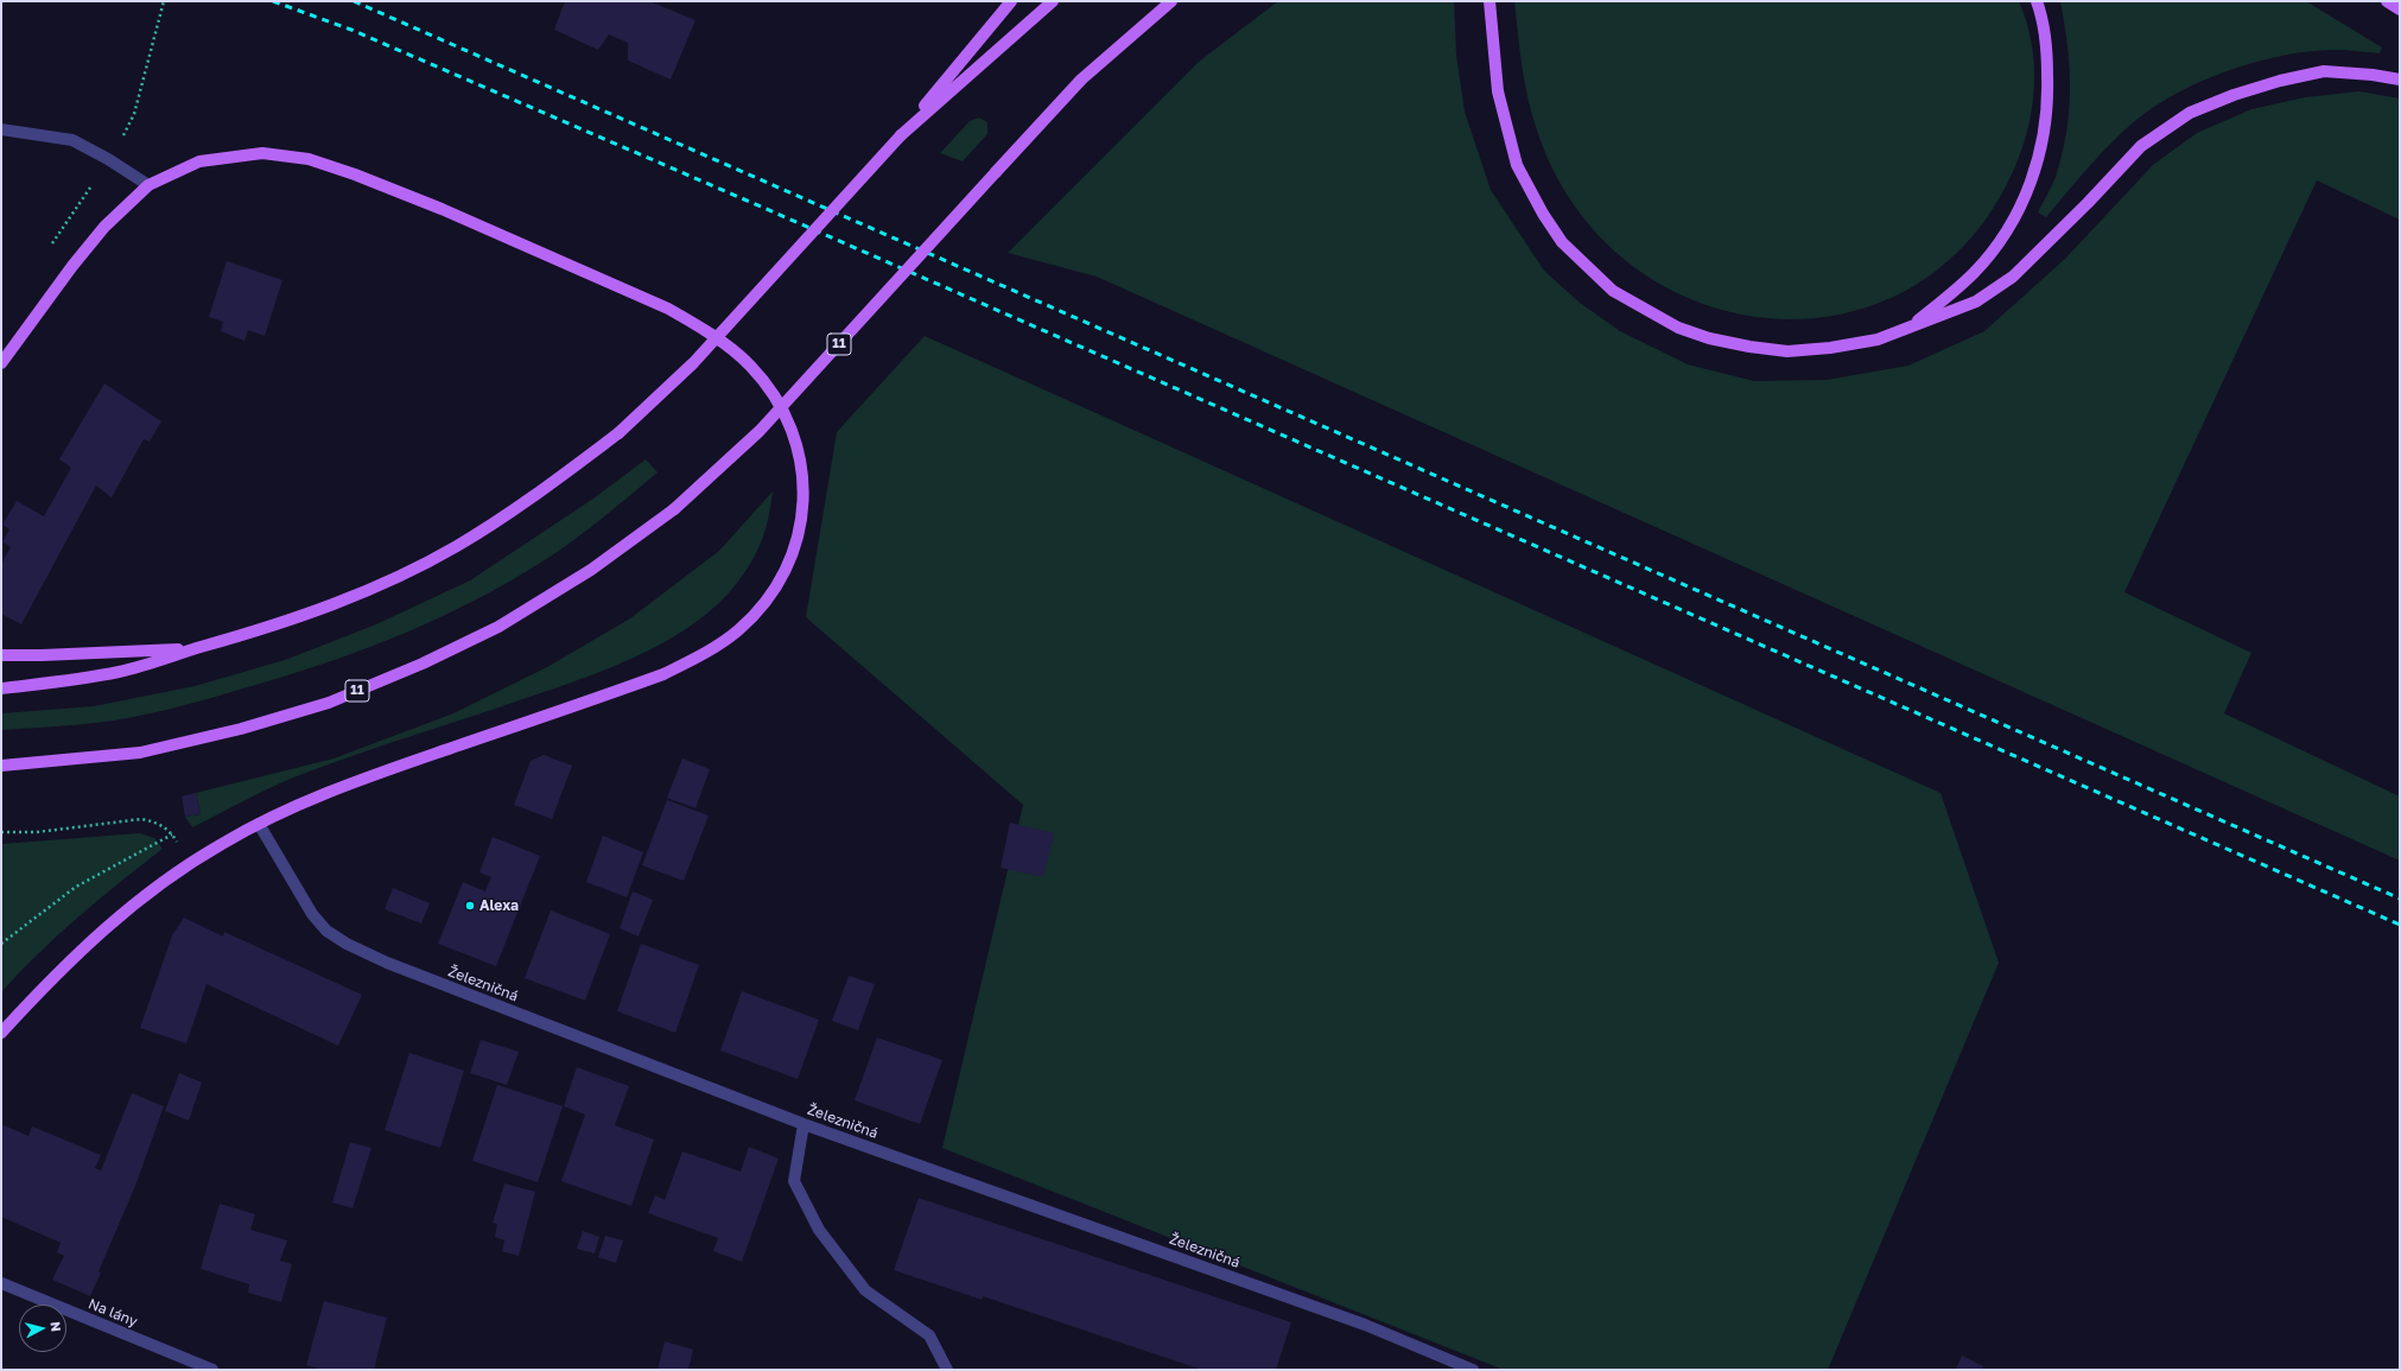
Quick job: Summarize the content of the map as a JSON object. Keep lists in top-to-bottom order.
{
  "streets": {
    "main road": ["11"],
    "street": ["Železničná", "Na lány"]
  },
  "places": ["Alexa"],
  "north": "right"
}
